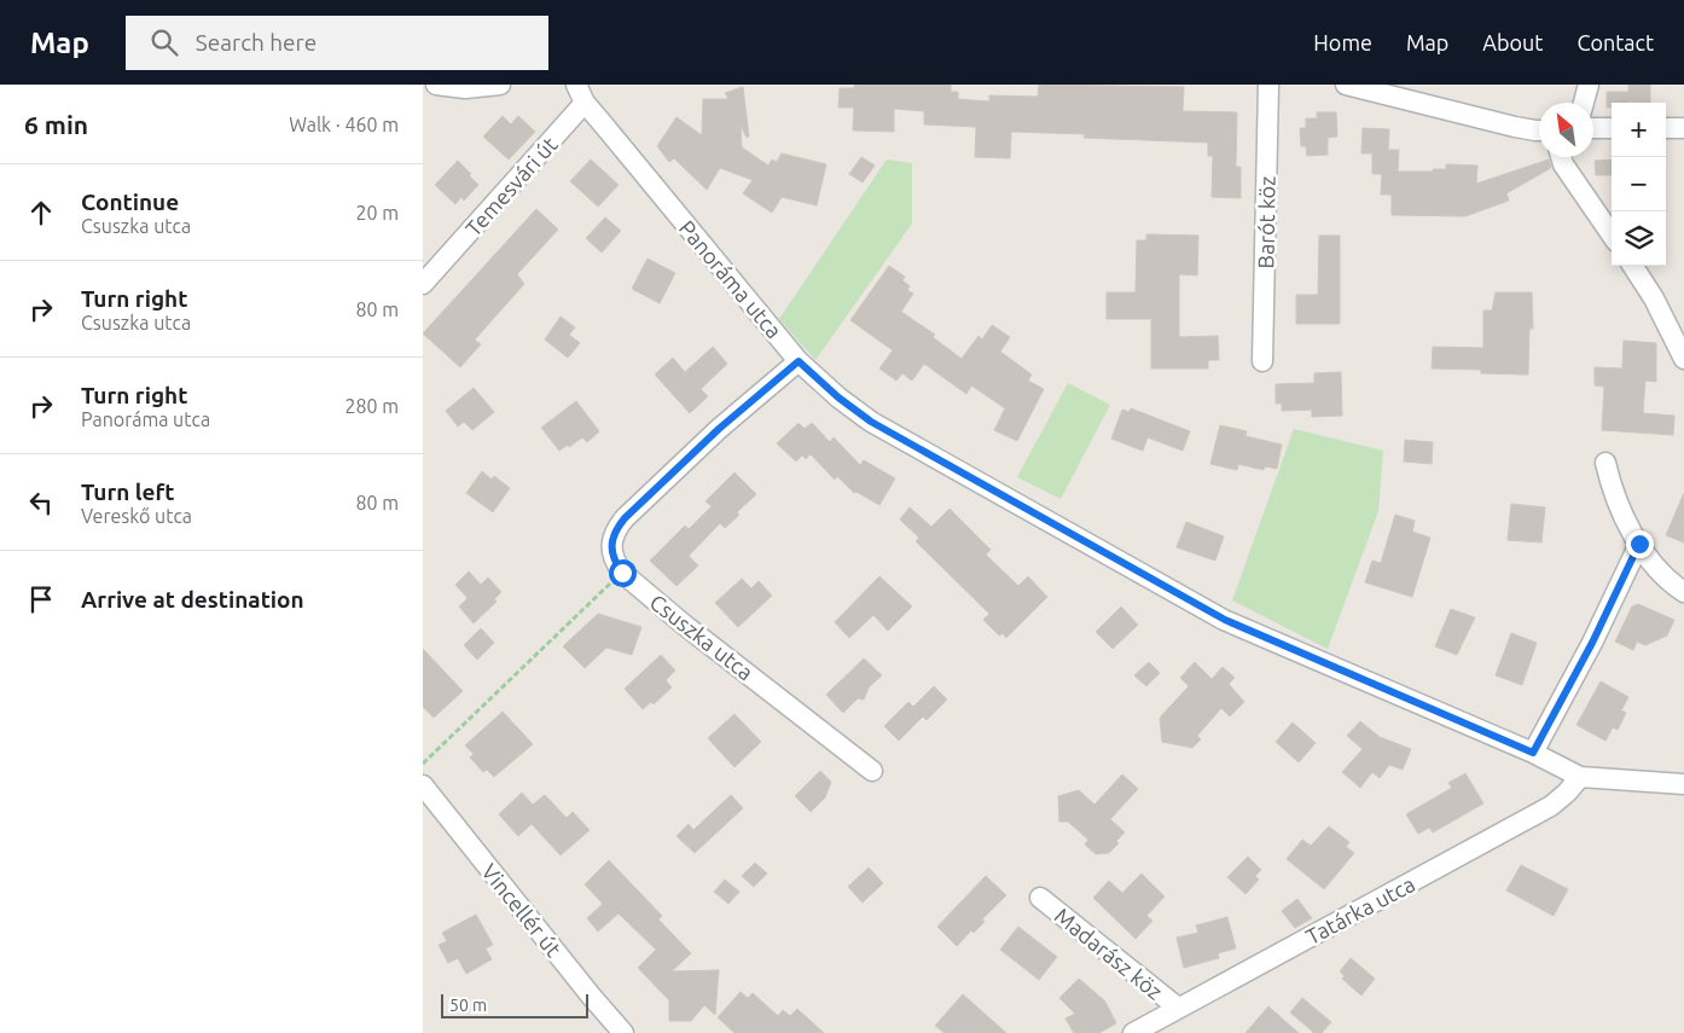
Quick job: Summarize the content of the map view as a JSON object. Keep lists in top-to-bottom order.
{
  "streets": {
    "street": [
      "Temesvári út",
      "Barót köz",
      "Panoráma utca",
      "Csuszka utca",
      "Vincellér út",
      "Tatárka utca",
      "Madarász köz"
    ]
  },
  "crossings": [
    ["Temesvári út", "Panoráma utca"],
    ["Panoráma utca", "Tatárka utca"],
    ["Tatárka utca", "Madarász köz"]
  ],
  "scale_bar": "50 m",
  "north": "top left",
  "page": {
    "header": "Map",
    "search": "Search here",
    "nav": [
      "Home",
      "Map",
      "About",
      "Contact"
    ],
    "heading": ["6 min", "Walk · 460 m"],
    "map_buttons": ["+", "−"],
    "list": [
      ["Continue", "Csuszka utca", "20 m"],
      ["Turn right", "Csuszka utca", "80 m"],
      ["Turn right", "Panoráma utca", "280 m"],
      ["Turn left", "Vereskő utca", "80 m"],
      "Arrive at destination"
    ],
    "scale": "50 m"
  }
}
